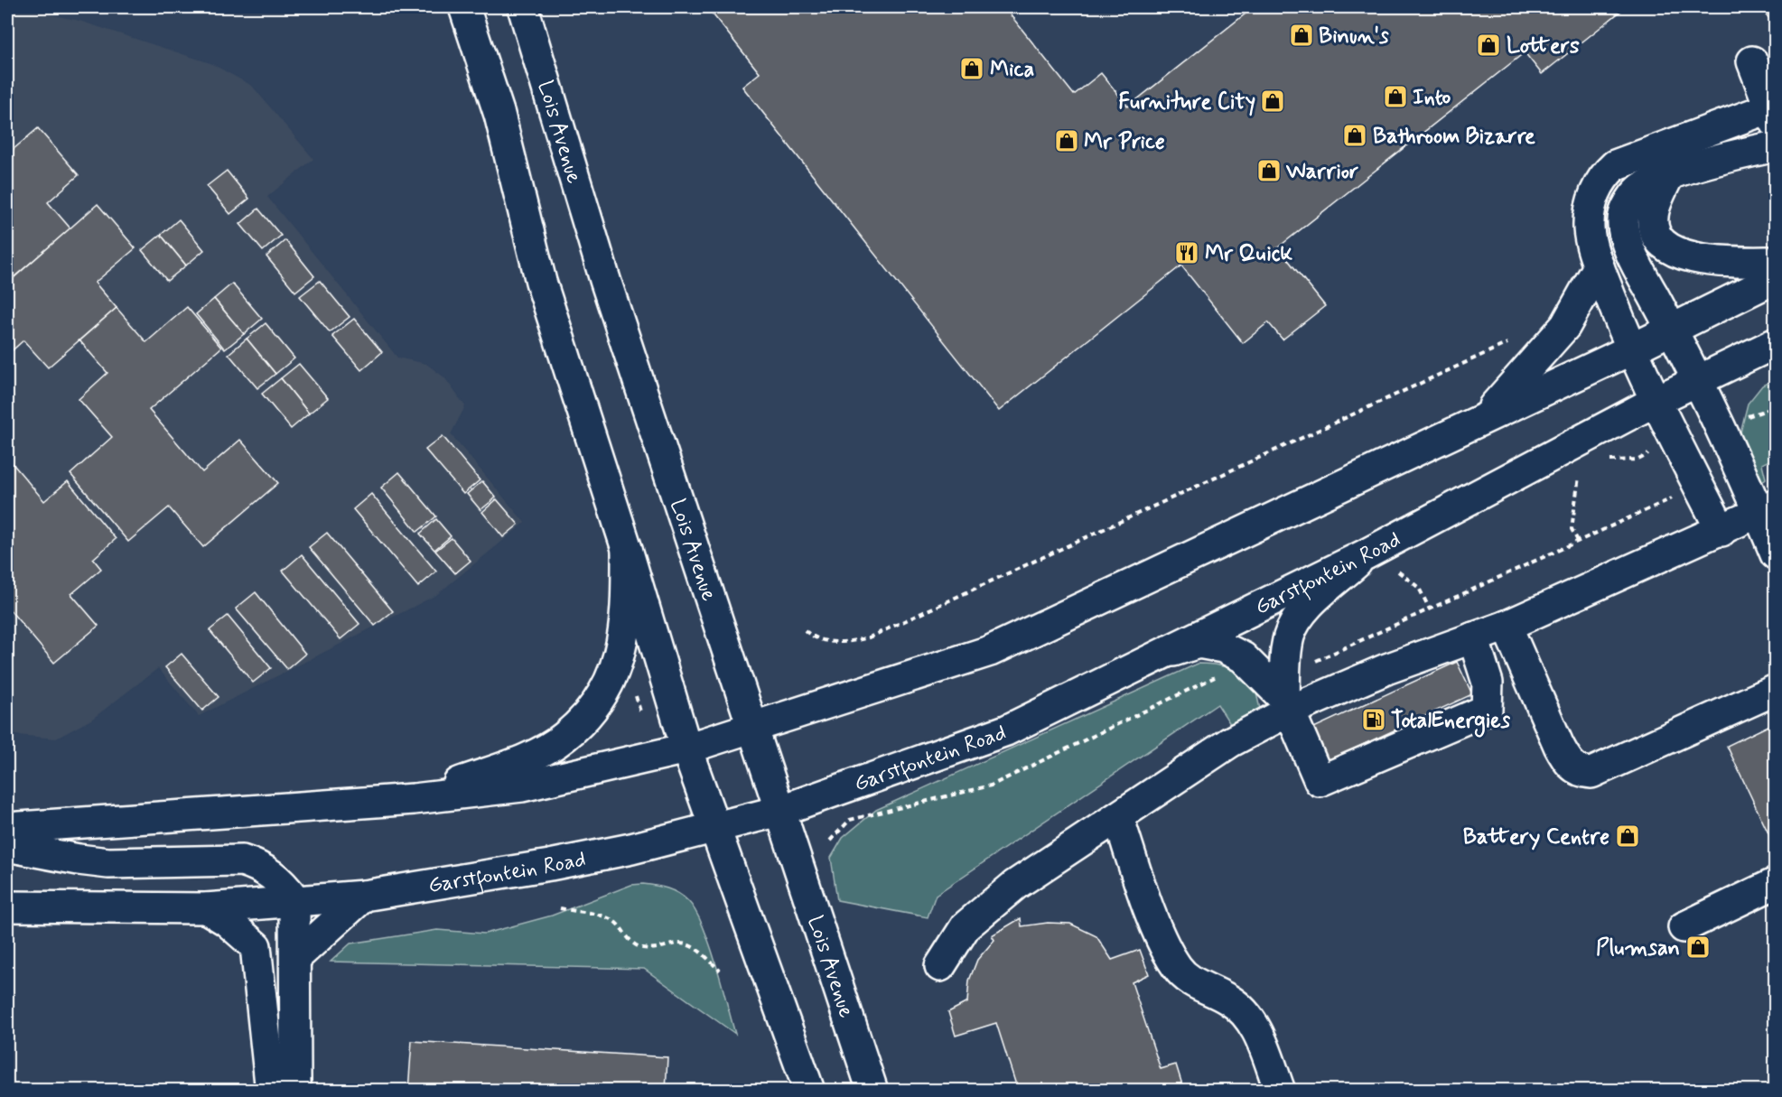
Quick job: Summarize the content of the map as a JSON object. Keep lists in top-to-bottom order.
{
  "streets": {
    "main road": ["Lois Avenue", "Garstfontein Road"]
  },
  "crossings": [
    ["Lois Avenue", "Garstfontein Road"]
  ],
  "places": {
    "shop": [
      "Binun's",
      "Lotters",
      "Mica",
      "Into",
      "Furniture City",
      "Bathroom Bizarre",
      "Mr Price",
      "Warrior",
      "Battery Centre",
      "Plumsan"
    ],
    "restaurant": ["Mr Quick"],
    "fuel station": ["TotalEnergies"]
  }
}
